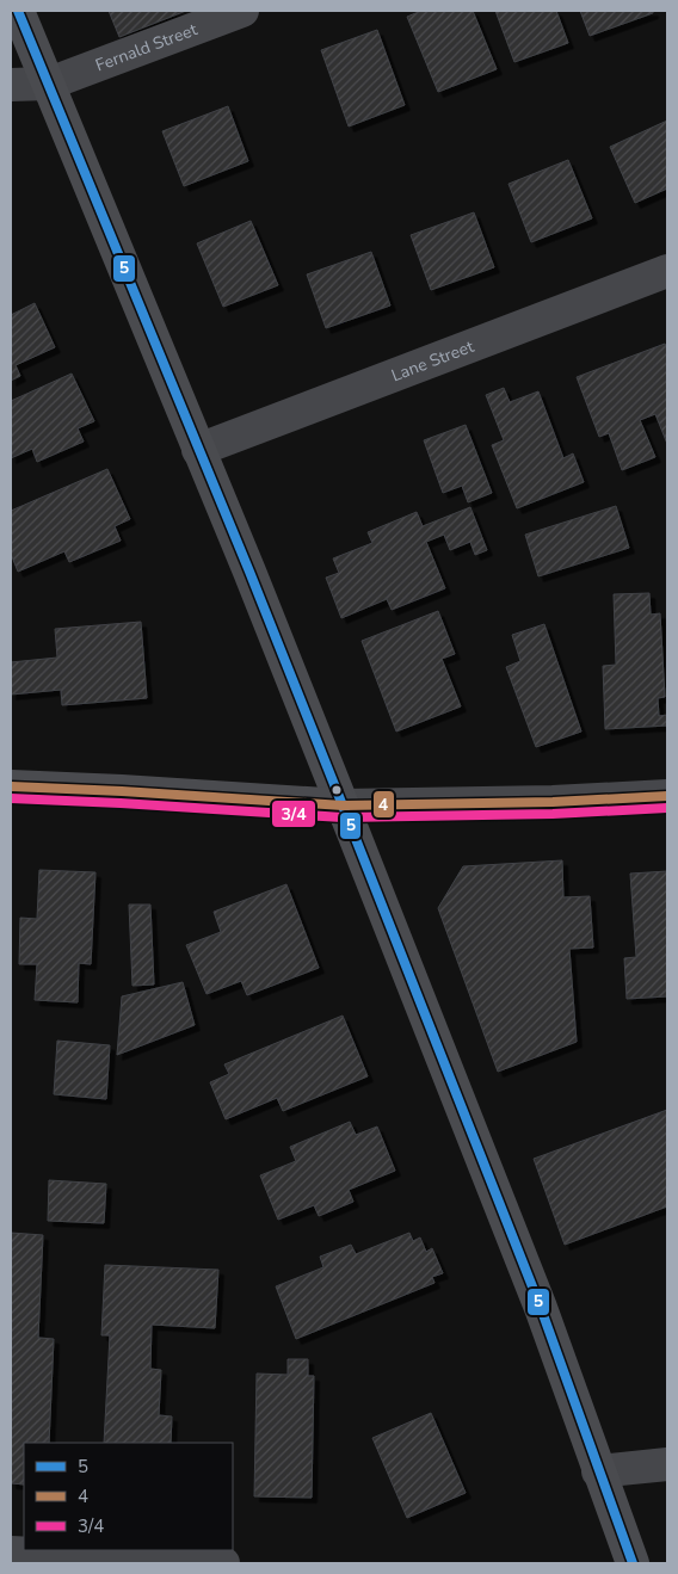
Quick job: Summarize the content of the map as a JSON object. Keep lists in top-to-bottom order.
{
  "streets": {
    "street": ["Fernald Street", "Lane Street"]
  },
  "lines": ["transit line 5", "transit line 4", "transit line 3/4"],
  "legend": ["5", "4", "3/4"]
}
